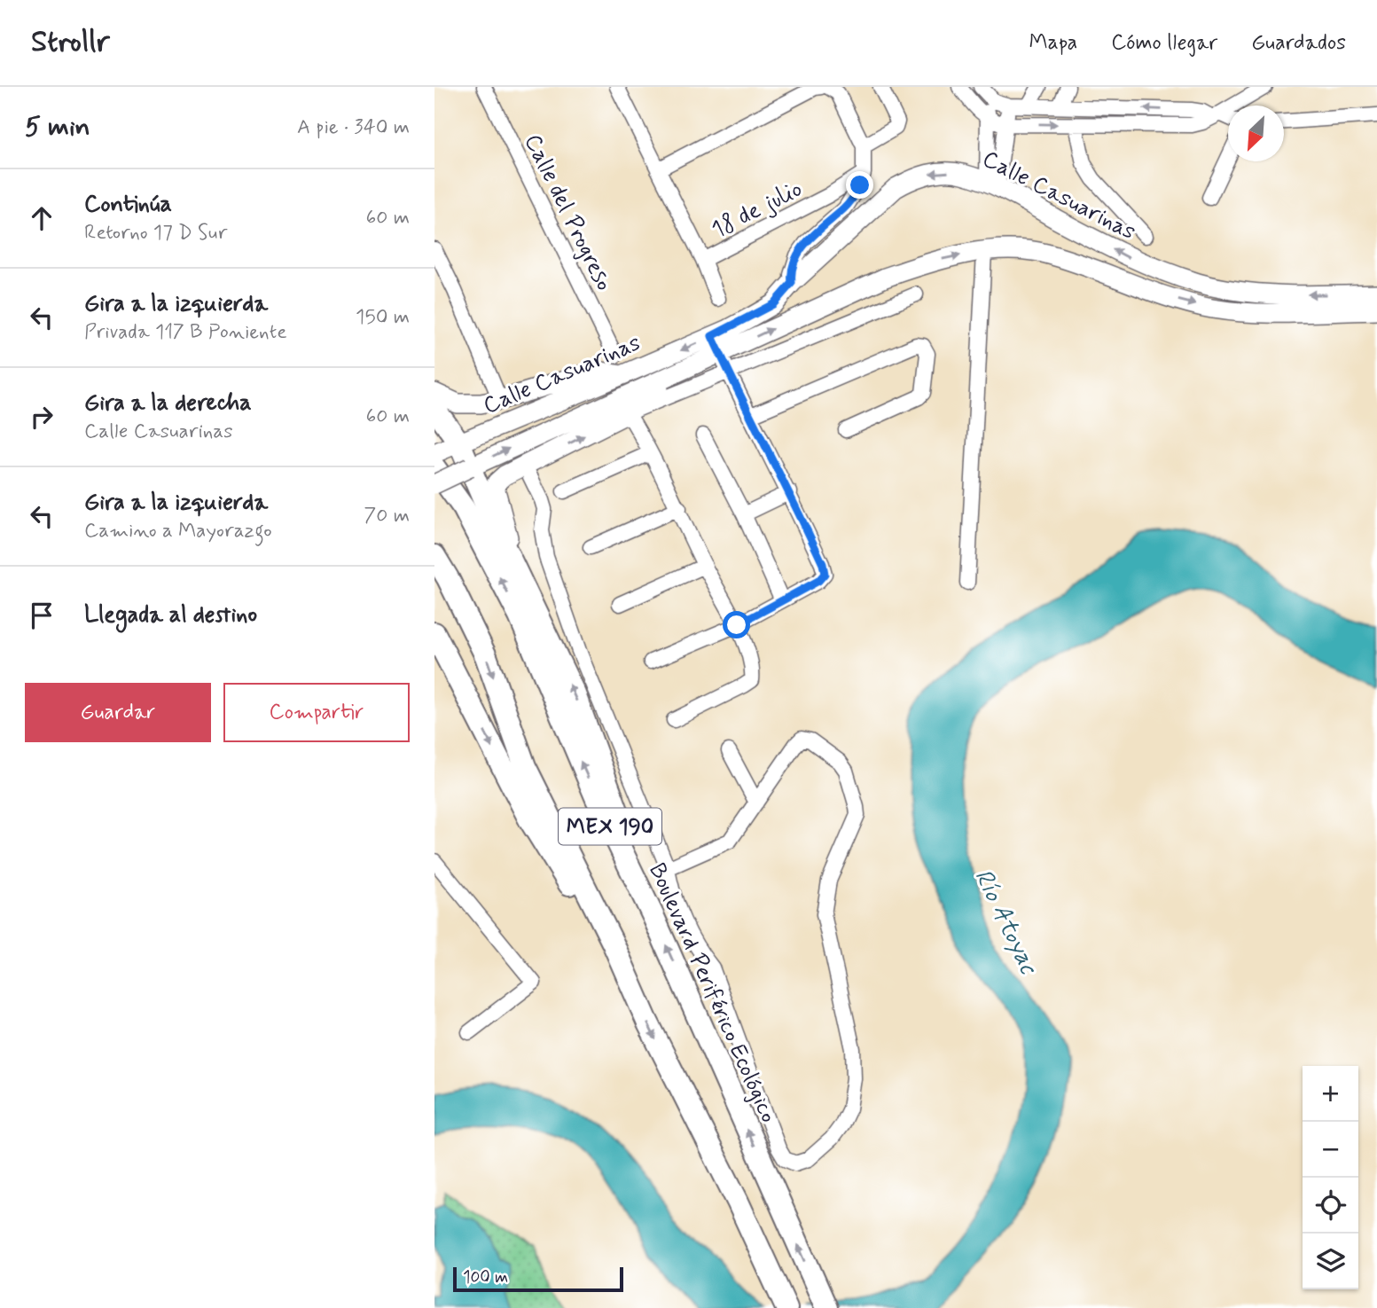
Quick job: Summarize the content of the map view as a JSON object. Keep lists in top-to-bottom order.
{
  "streets": {
    "highway": ["MEX 190", "Boulevard Periférico Ecológico"],
    "main road": ["Calle Casuarinas"],
    "street": ["18 de julio", "Calle del Progreso"]
  },
  "water": ["Río Atoyac"],
  "scale_bar": "100 m",
  "north": "bottom left",
  "page": {
    "header": "Strollr",
    "nav": ["Mapa", "Cómo llegar", "Guardados"],
    "heading": ["5 min", "A pie · 340 m"],
    "list": [
      ["Continúa", "Retorno 17 D Sur", "60 m"],
      ["Gira a la izquierda", "Privada 117 B Poniente", "150 m"],
      ["Gira a la derecha", "Calle Casuarinas", "60 m"],
      ["Gira a la izquierda", "Camino a Mayorazgo", "70 m"],
      "Llegada al destino"
    ],
    "buttons": ["Guardar", "Compartir"],
    "map_buttons": ["+", "−"],
    "scale": "100 m"
  }
}
